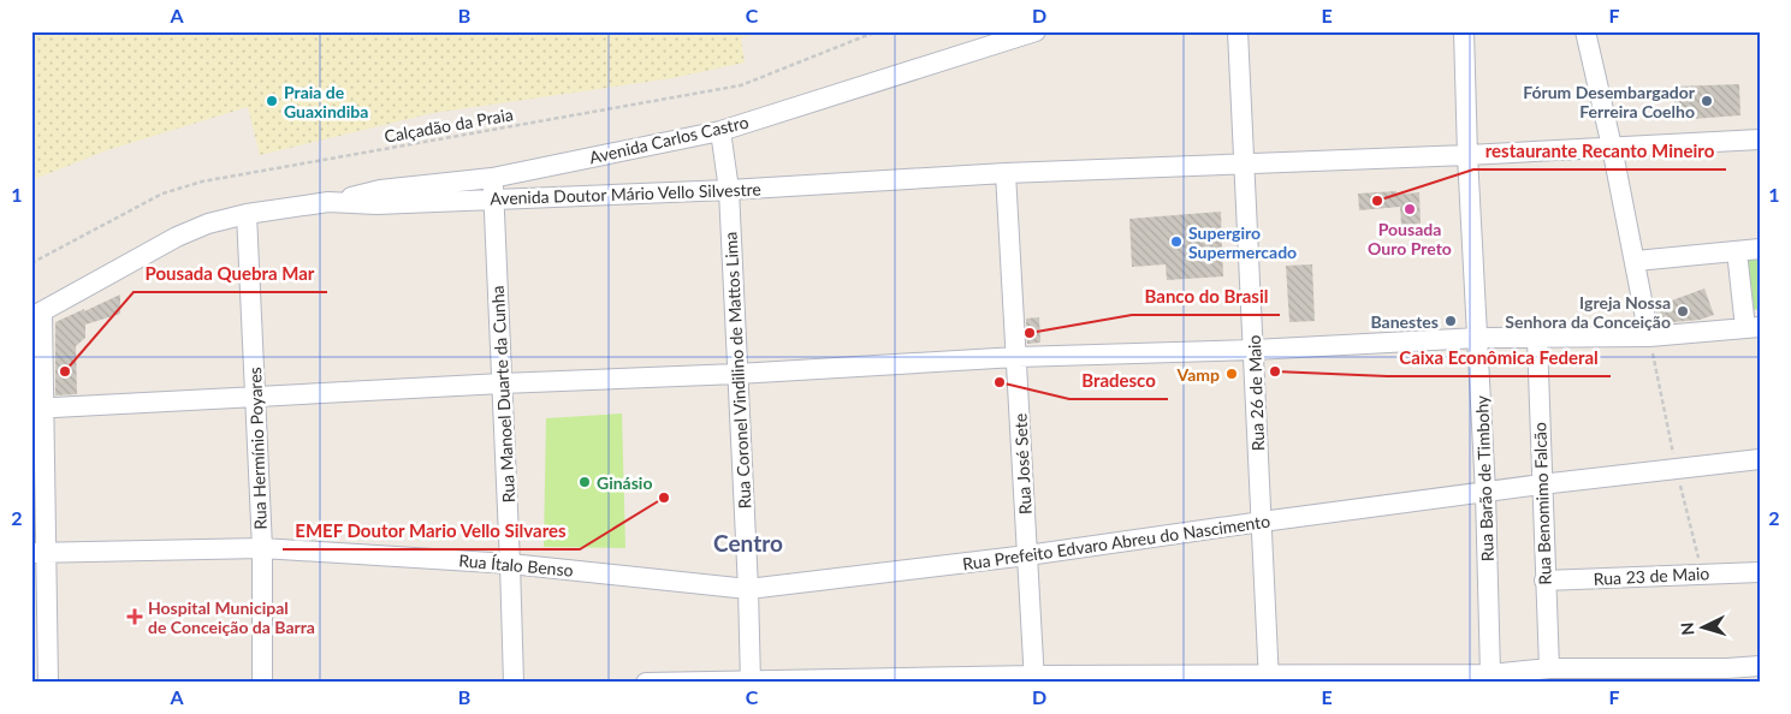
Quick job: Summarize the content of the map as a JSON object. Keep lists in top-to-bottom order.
{
  "streets": {
    "street": [
      "Avenida Carlos Castro",
      "Avenida Doutor Mário Vello Silvestre",
      "Rua Coronel Vindilino de Mattos Lima",
      "Rua 26 de Maio",
      "Rua Manoel Duarte da Cunha",
      "Rua Hermínio Poyares",
      "Rua José Sete",
      "Rua Barão de Timbohy",
      "Rua Benomimo Falcão",
      "Rua Prefeito Edvaro Abreu do Nascimento",
      "Rua Ítalo Benso",
      "Rua 23 de Maio"
    ],
    "path": ["Calçadão da Praia"]
  },
  "crossings": [
    ["Avenida Carlos Castro", "Avenida Doutor Mário Vello Silvestre"],
    ["Avenida Carlos Castro", "Rua Coronel Vindilino de Mattos Lima"],
    ["Avenida Carlos Castro", "Rua Manoel Duarte da Cunha"],
    ["Avenida Doutor Mário Vello Silvestre", "Rua Coronel Vindilino de Mattos Lima"],
    ["Avenida Doutor Mário Vello Silvestre", "Rua 26 de Maio"],
    ["Avenida Doutor Mário Vello Silvestre", "Rua Manoel Duarte da Cunha"],
    ["Avenida Doutor Mário Vello Silvestre", "Rua Hermínio Poyares"],
    ["Avenida Doutor Mário Vello Silvestre", "Rua José Sete"],
    ["Avenida Doutor Mário Vello Silvestre", "Rua Barão de Timbohy"],
    ["Rua Coronel Vindilino de Mattos Lima", "Rua Prefeito Edvaro Abreu do Nascimento"],
    ["Rua Coronel Vindilino de Mattos Lima", "Rua Ítalo Benso"],
    ["Rua 26 de Maio", "Rua Prefeito Edvaro Abreu do Nascimento"],
    ["Rua Manoel Duarte da Cunha", "Rua Ítalo Benso"],
    ["Rua Hermínio Poyares", "Rua Ítalo Benso"],
    ["Rua José Sete", "Rua Prefeito Edvaro Abreu do Nascimento"],
    ["Rua Barão de Timbohy", "Rua Prefeito Edvaro Abreu do Nascimento"],
    ["Rua Benomimo Falcão", "Rua Prefeito Edvaro Abreu do Nascimento"],
    ["Rua Benomimo Falcão", "Rua 23 de Maio"],
    ["Rua Prefeito Edvaro Abreu do Nascimento", "Rua Ítalo Benso"]
  ],
  "districts": ["Centro"],
  "places": {
    "other": [
      "Praia de Guaxindiba",
      "Fórum Desembargador Ferreira Coelho",
      "restaurante Recanto Mineiro",
      "Pousada Ouro Preto",
      "Supergiro Supermercado",
      "Igreja Nossa Senhora da Conceição",
      "Banestes",
      "Banco do Brasil",
      "Pousada Quebra Mar",
      "Caixa Econômica Federal",
      "Vamp",
      "Bradesco",
      "Ginásio",
      "EMEF Doutor Mario Vello Silvares"
    ],
    "health": ["Hospital Municipal de Conceição da Barra"]
  },
  "north": "left",
  "grid": {
    "columns": [
      "A",
      "B",
      "C",
      "D",
      "E",
      "F"
    ],
    "rows": ["1", "2"]
  }
}
